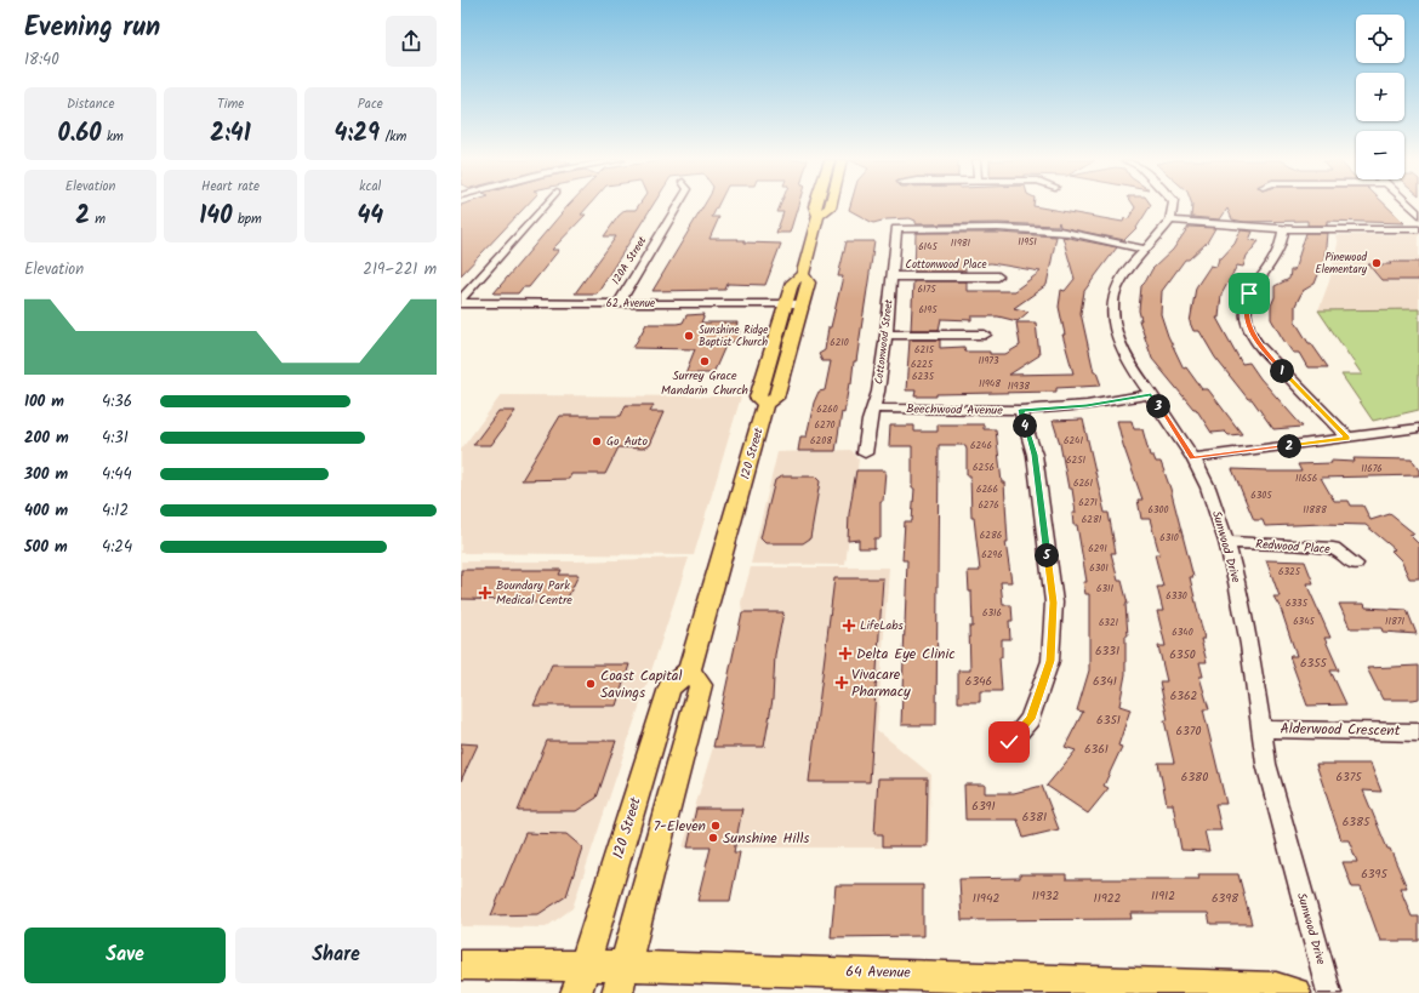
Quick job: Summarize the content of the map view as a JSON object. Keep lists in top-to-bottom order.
{
  "streets": {
    "main road": ["120 Street", "64 Avenue"],
    "street": [
      "120A Street",
      "Cottonwood Place",
      "62 Avenue",
      "Cottonwood Street",
      "Beechwood Avenue",
      "Sunwood Drive",
      "Redwood Place",
      "Alderwood Crescent"
    ]
  },
  "crossings": [
    ["120A Street", "62 Avenue"],
    ["Cottonwood Place", "Cottonwood Street"],
    ["62 Avenue", "120 Street"],
    ["Cottonwood Street", "Beechwood Avenue"],
    ["Cottonwood Street", "Sunwood Drive"],
    ["Beechwood Avenue", "Sunwood Drive"],
    ["120 Street", "64 Avenue"],
    ["Sunwood Drive", "Redwood Place"],
    ["Sunwood Drive", "Alderwood Crescent"]
  ],
  "places": {
    "other": [
      "Pinewood Elementary",
      "Sunshine Ridge Baptist Church",
      "Surrey Grace Mandarin Church",
      "Go Auto",
      "Coast Capital Savings",
      "7-Eleven",
      "Sunshine Hills"
    ],
    "health": [
      "Boundary Park Medical Centre",
      "LifeLabs",
      "Delta Eye Clinic",
      "Vivacare Pharmacy"
    ]
  },
  "house_numbers": [
    "11951",
    "11981",
    "6145",
    "6175",
    "6195",
    "6210",
    "6215",
    "11973",
    "6225",
    "6235",
    "11948",
    "11938",
    "6260",
    "6270",
    "6208",
    "6241",
    "6246",
    "6251",
    "6256",
    "11676",
    "11656",
    "6261",
    "6266",
    "6305",
    "6271",
    "6276",
    "6300",
    "11888",
    "6281",
    "6286",
    "6310",
    "6291",
    "6296",
    "6301",
    "6325",
    "6311",
    "6330",
    "6335",
    "6316",
    "6345",
    "11871",
    "6321",
    "6340",
    "6331",
    "6350",
    "6355",
    "6346",
    "6341",
    "6362",
    "6351",
    "6370",
    "6361",
    "6380",
    "6375",
    "6391",
    "6381",
    "6385",
    "6395",
    "11932",
    "11912",
    "11942",
    "11922",
    "6398"
  ],
  "page": {
    "heading": ["Evening run", "18:40"],
    "map_buttons": ["+", "−"],
    "stats": [
      ["Distance", "0.60 km"],
      ["Time", "2:41"],
      ["Pace", "4:29 /km"],
      ["Elevation", "2 m"],
      ["Heart rate", "140 bpm"],
      ["kcal", "44"]
    ],
    "chart": ["Elevation", "219–221 m"],
    "pins": [
      "1",
      "3",
      "4",
      "2",
      "5"
    ],
    "list": [
      {
        "name": "100 m",
        "note": "4:36"
      },
      {
        "name": "200 m",
        "note": "4:31"
      },
      {
        "name": "300 m",
        "note": "4:44"
      },
      {
        "name": "400 m",
        "note": "4:12"
      },
      {
        "name": "500 m",
        "note": "4:24"
      }
    ],
    "buttons": ["Save", "Share"]
  }
}
